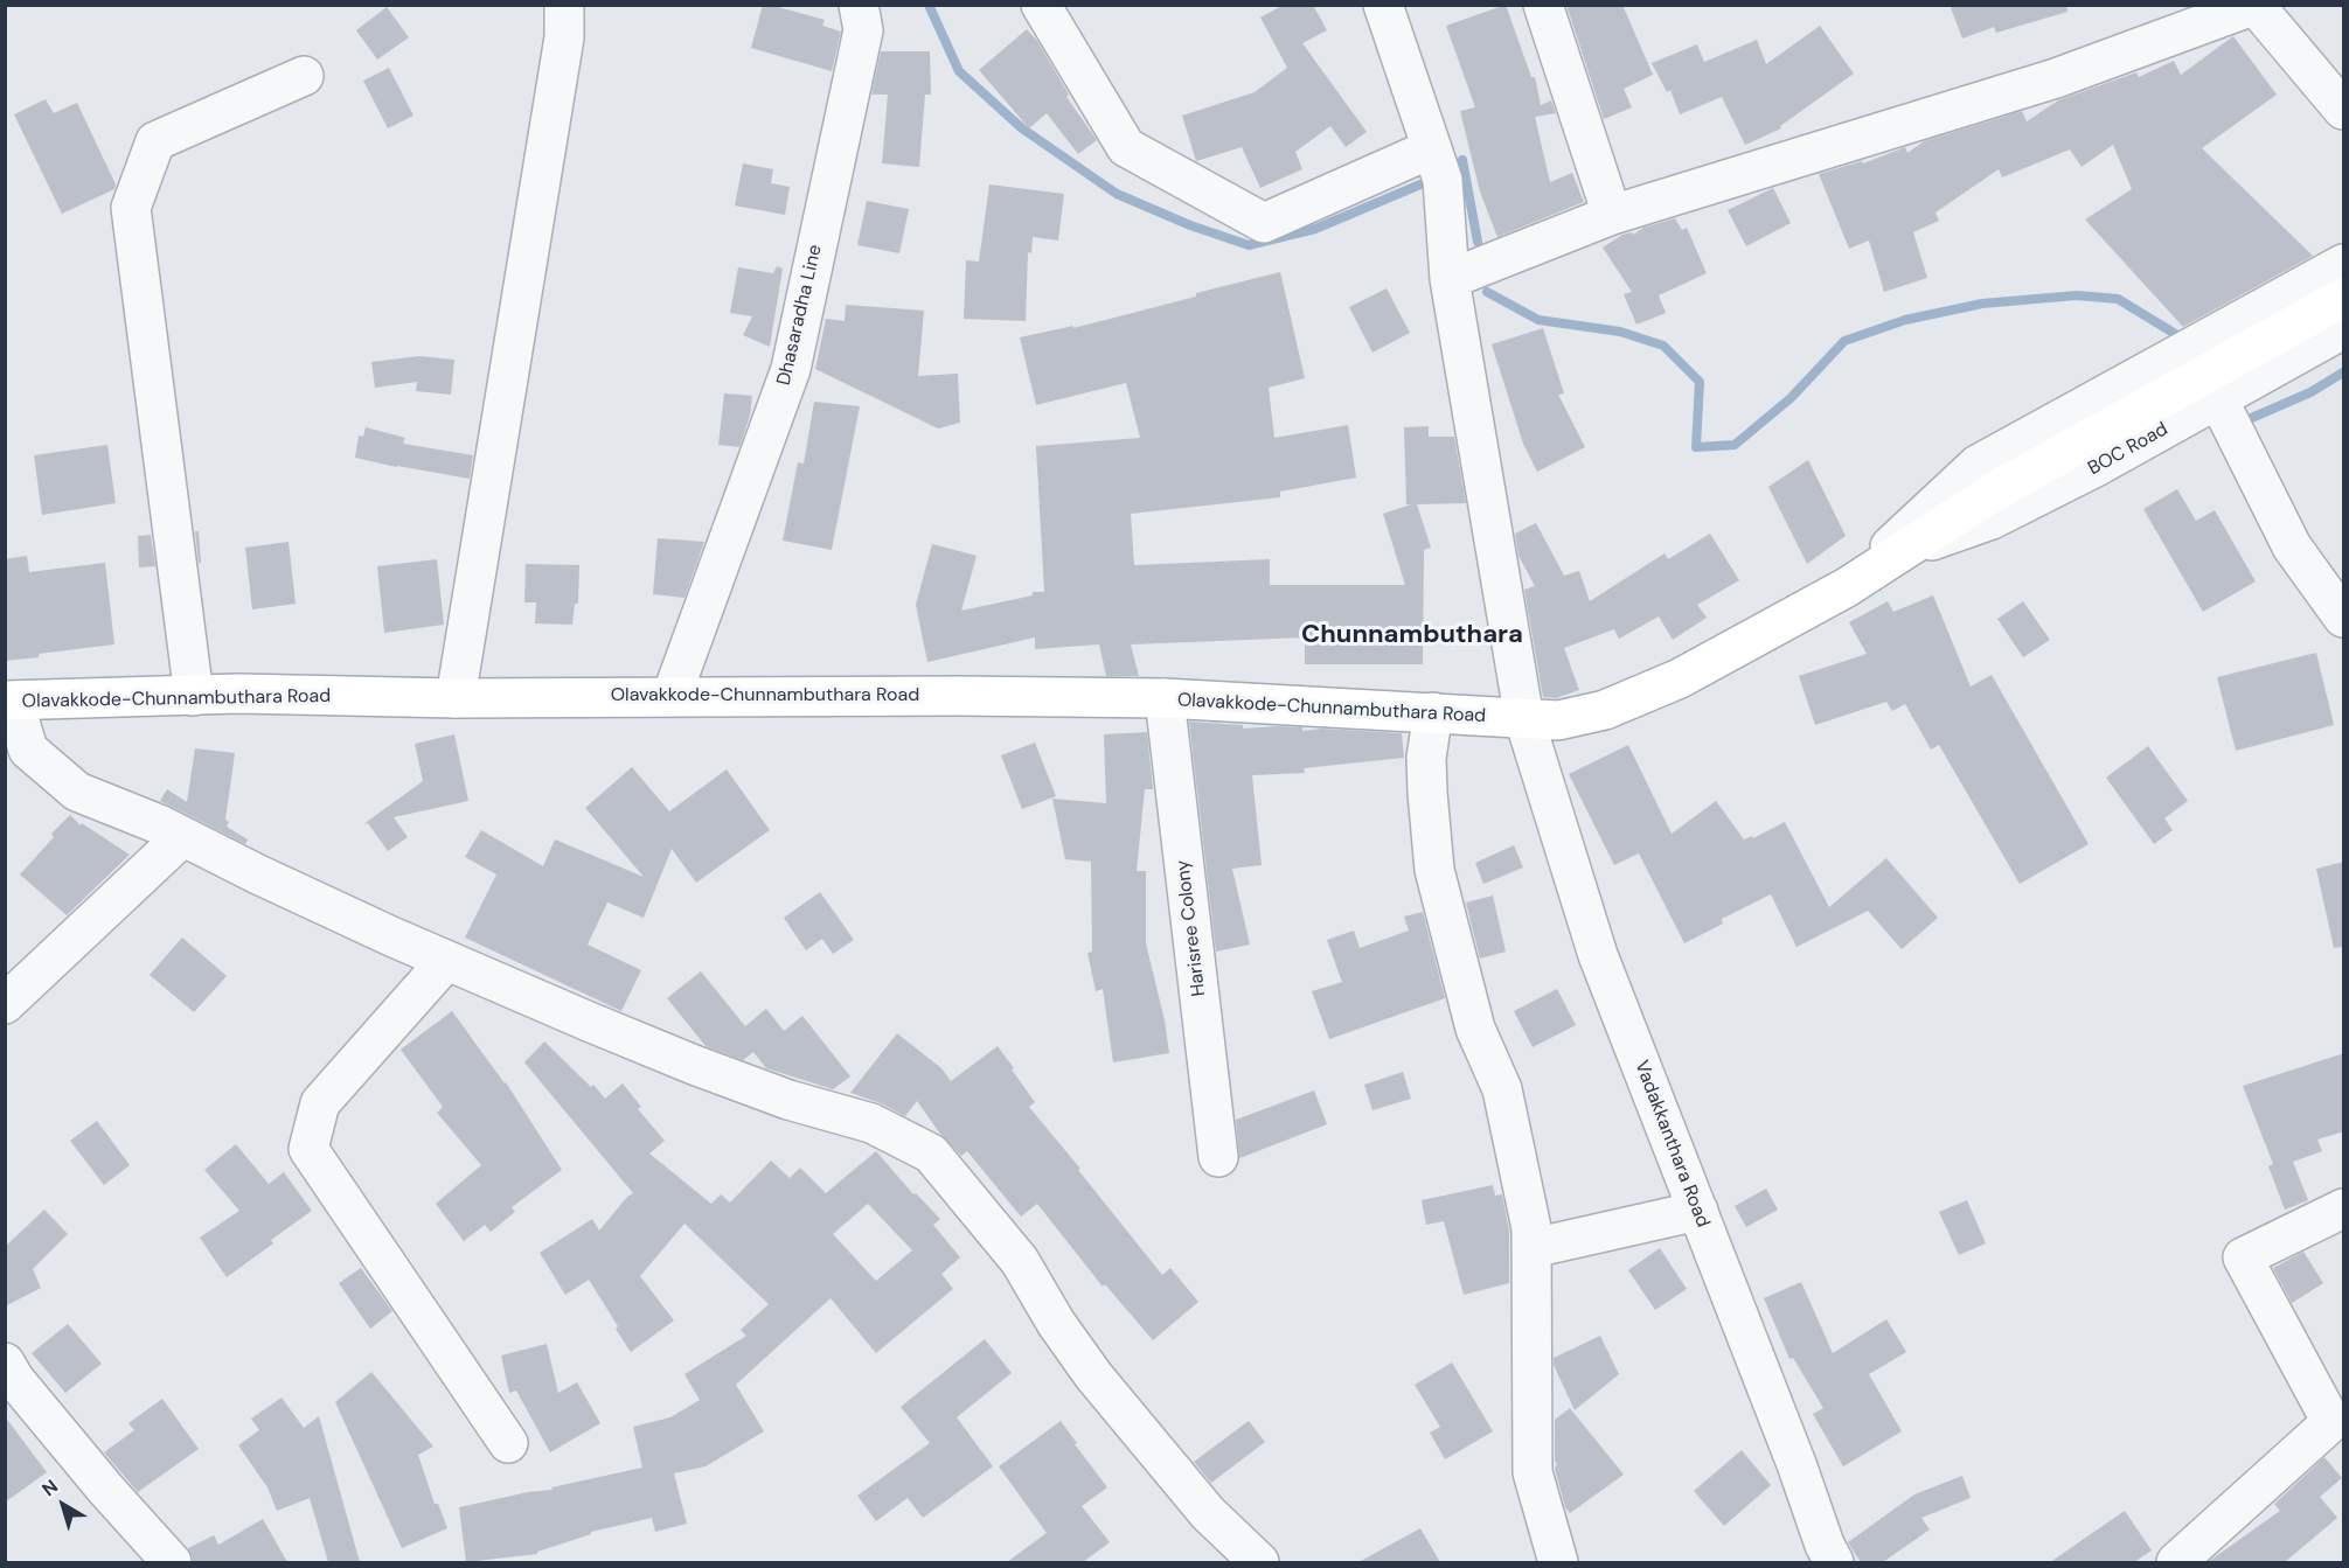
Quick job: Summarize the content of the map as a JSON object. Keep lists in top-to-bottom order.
{
  "streets": {
    "main road": ["Olavakkode-Chunnambuthara Road"],
    "street": [
      "Dhasaradha Line",
      "BOC Road",
      "Harisree Colony",
      "Vadakkanthara Road"
    ]
  },
  "crossings": [
    ["Dhasaradha Line", "Olavakkode-Chunnambuthara Road"],
    ["BOC Road", "Olavakkode-Chunnambuthara Road"],
    ["Olavakkode-Chunnambuthara Road", "Harisree Colony"],
    ["Olavakkode-Chunnambuthara Road", "Vadakkanthara Road"]
  ],
  "districts": ["Chunnambuthara"],
  "north": "top left"
}
